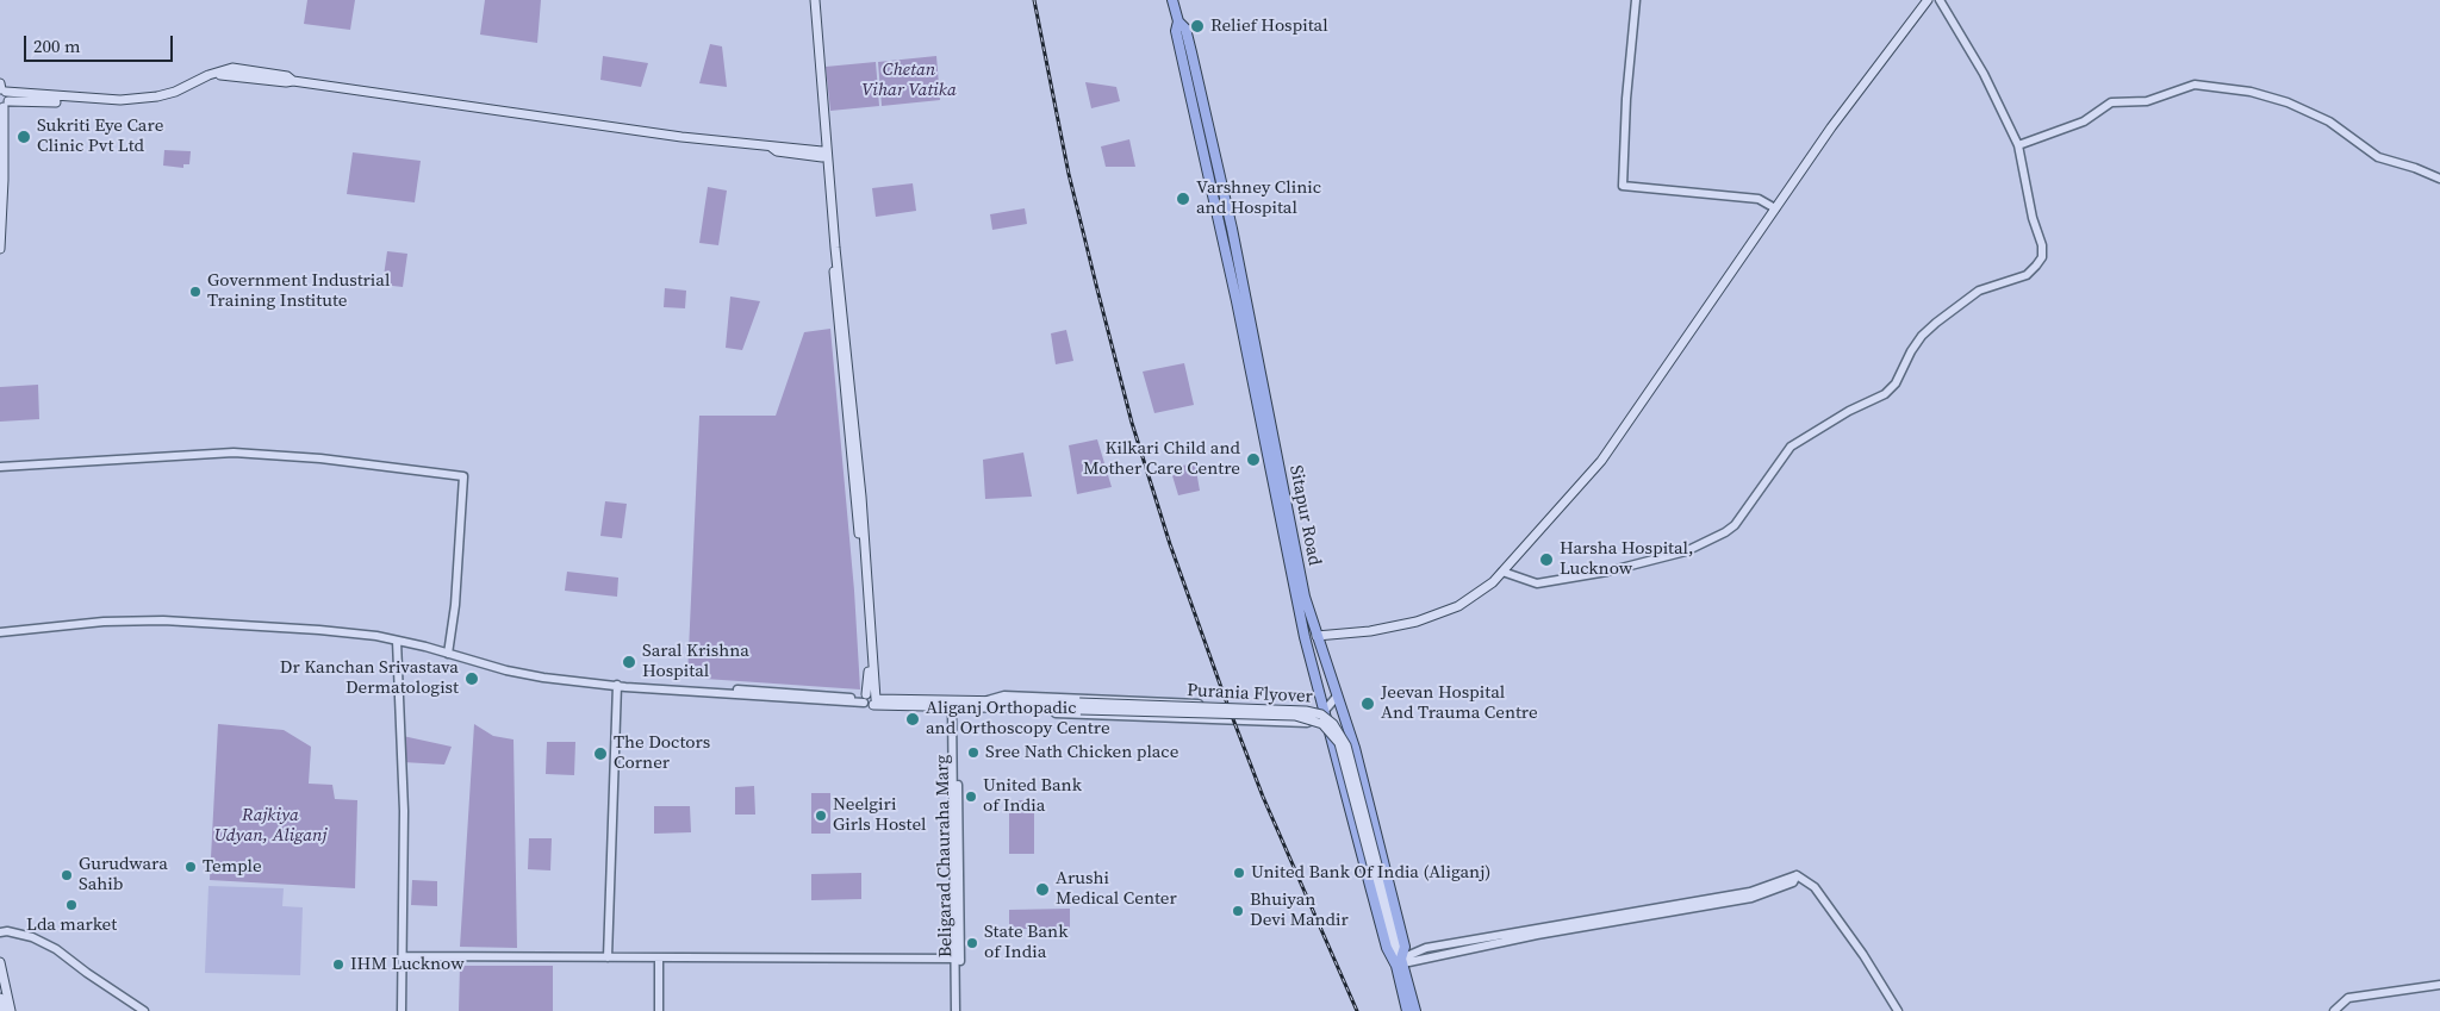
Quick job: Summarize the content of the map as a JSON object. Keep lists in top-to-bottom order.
{
  "streets": {
    "main road": ["Sitapur Road", "Purania Flyover"],
    "street": ["Beligarad Chauraha Marg"]
  },
  "crossings": [
    ["Sitapur Road", "Purania Flyover"],
    ["Purania Flyover", "Beligarad Chauraha Marg"]
  ],
  "parks": ["Chetan Vihar Vatika", "Rajkiya Udyan, Aliganj"],
  "places": [
    "Relief Hospital",
    "Sukriti Eye Care Clinic Pvt Ltd",
    "Varshney Clinic and Hospital",
    "Government Industrial Training Institute",
    "Kilkari Child and Mother Care Centre",
    "Harsha Hospital, Lucknow",
    "Saral Krishna Hospital",
    "Dr Kanchan Srivastava Dermatologist",
    "Jeevan Hospital And Trauma Centre",
    "Aliganj Orthopadic and Orthoscopy Centre",
    "Sree Nath Chicken place",
    "The Doctors Corner",
    "United Bank of India",
    "Neelgiri Girls Hostel",
    "Temple",
    "United Bank Of India (Aliganj)",
    "Gurudwara Sahib",
    "Arushi Medical Center",
    "Lda market",
    "Bhuiyan Devi Mandir",
    "State Bank of India",
    "IHM Lucknow"
  ],
  "scale_bar": "200 m"
}
